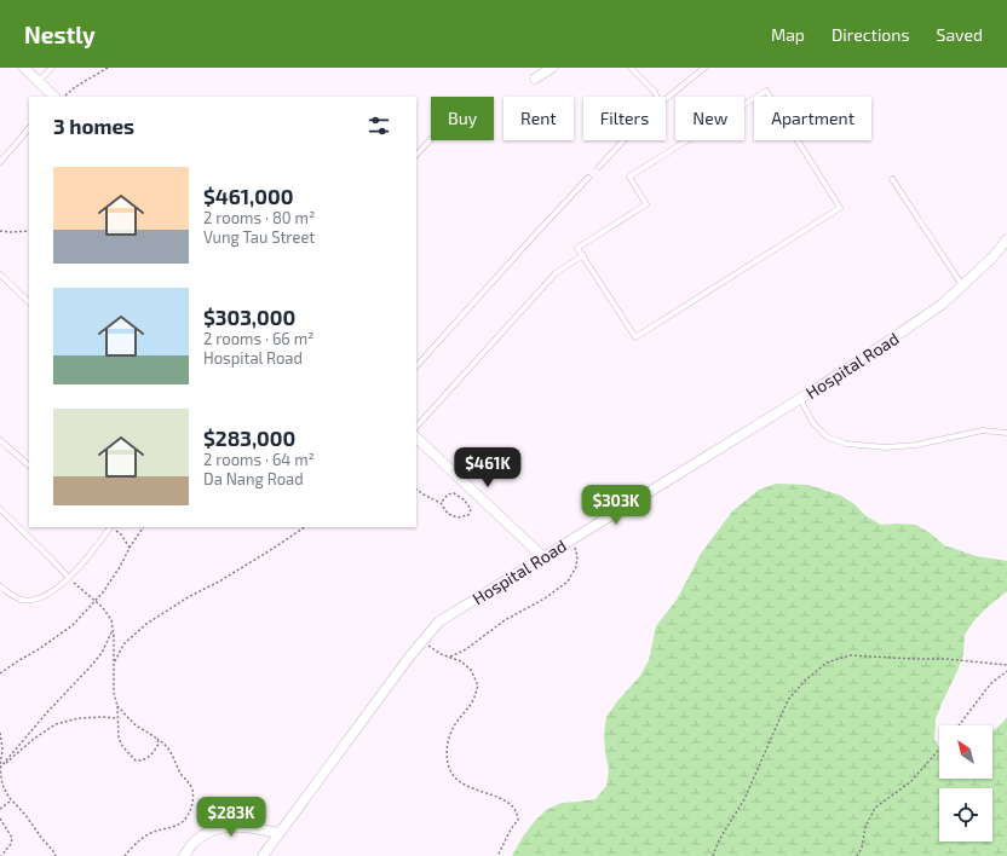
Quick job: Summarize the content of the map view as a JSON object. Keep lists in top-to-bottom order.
{
  "streets": {
    "street": ["Hospital Road"]
  },
  "north": "top left",
  "page": {
    "header": "Nestly",
    "nav": ["Map", "Directions", "Saved"],
    "chip": [
      "Buy",
      "Rent",
      "Filters",
      "New",
      "Apartment"
    ],
    "heading": "3 homes",
    "list": [
      {
        "name": "$461,000",
        "note": "2 rooms · 80 m² · Vung Tau Street"
      },
      {
        "name": "$303,000",
        "note": "2 rooms · 66 m² · Hospital Road"
      },
      {
        "name": "$283,000",
        "note": "2 rooms · 64 m² · Da Nang Road"
      }
    ],
    "price": ["$461K", "$303K", "$283K"]
  }
}
